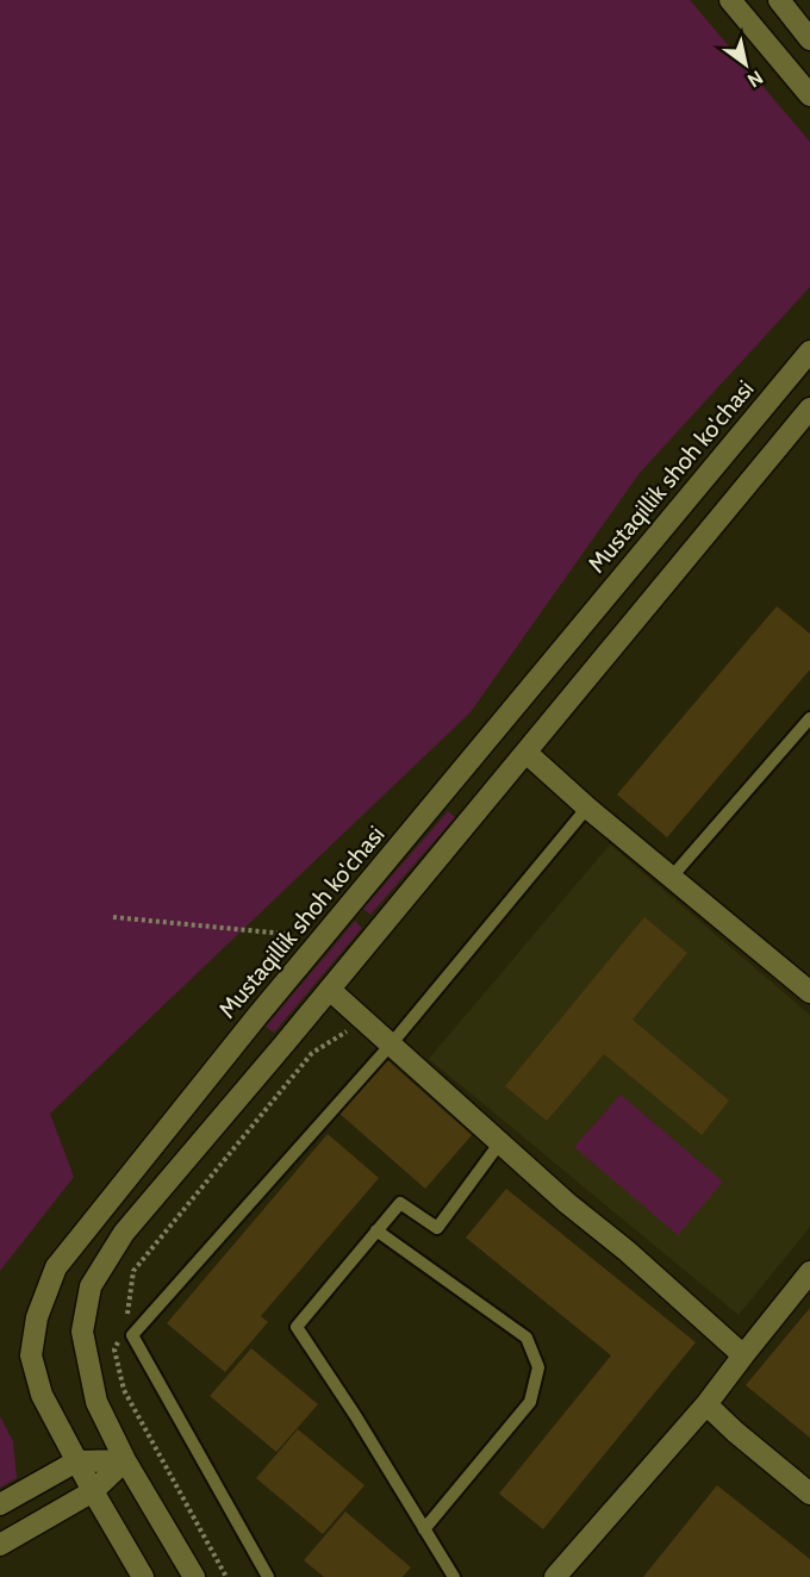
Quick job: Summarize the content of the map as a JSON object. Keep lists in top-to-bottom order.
{
  "streets": {
    "street": ["Mustaqillik shoh ko'chasi"]
  },
  "north": "bottom right"
}
